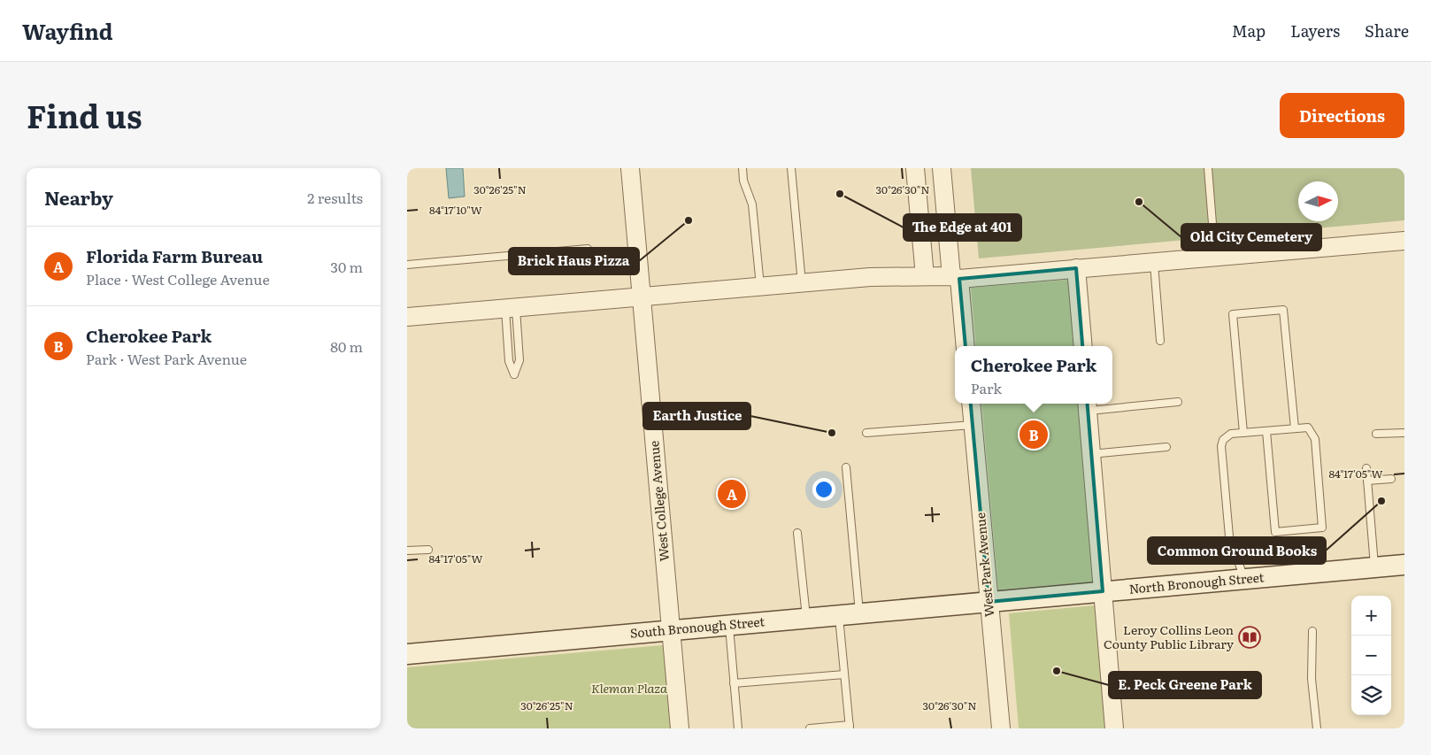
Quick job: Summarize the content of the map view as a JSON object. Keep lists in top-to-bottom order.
{
  "streets": {
    "main road": ["North Bronough Street", "South Bronough Street"],
    "street": ["West College Avenue", "West Park Avenue"]
  },
  "crossings": [
    ["West College Avenue", "South Bronough Street"],
    ["West Park Avenue", "North Bronough Street"],
    ["West Park Avenue", "South Bronough Street"],
    ["North Bronough Street", "South Bronough Street"]
  ],
  "parks": ["Kleman Plaza"],
  "places": {
    "other": [
      "The Edge at 401",
      "Old City Cemetery",
      "Brick Haus Pizza",
      "Earth Justice",
      "Common Ground Books",
      "E. Peck Greene Park"
    ],
    "library": ["Leroy Collins Leon County Public Library"]
  },
  "north": "right",
  "page": {
    "header": "Wayfind",
    "nav": ["Map", "Layers", "Share"],
    "title": "Find us",
    "buttons": "Directions",
    "heading": ["Nearby", "2 results"],
    "list": [
      {
        "mark": "A",
        "name": "Florida Farm Bureau",
        "note": "Place · West College Avenue",
        "value": "30 m"
      },
      {
        "mark": "B",
        "name": "Cherokee Park",
        "note": "Park · West Park Avenue",
        "value": "80 m"
      }
    ],
    "popup": ["Cherokee Park", "Park"],
    "pins": ["B", "A"],
    "map_buttons": ["+", "−"]
  },
  "coordinates": [
    "30°26'25\"N",
    "30°26'30\"N",
    "84°17'10\"W",
    "84°17'05\"W"
  ]
}
